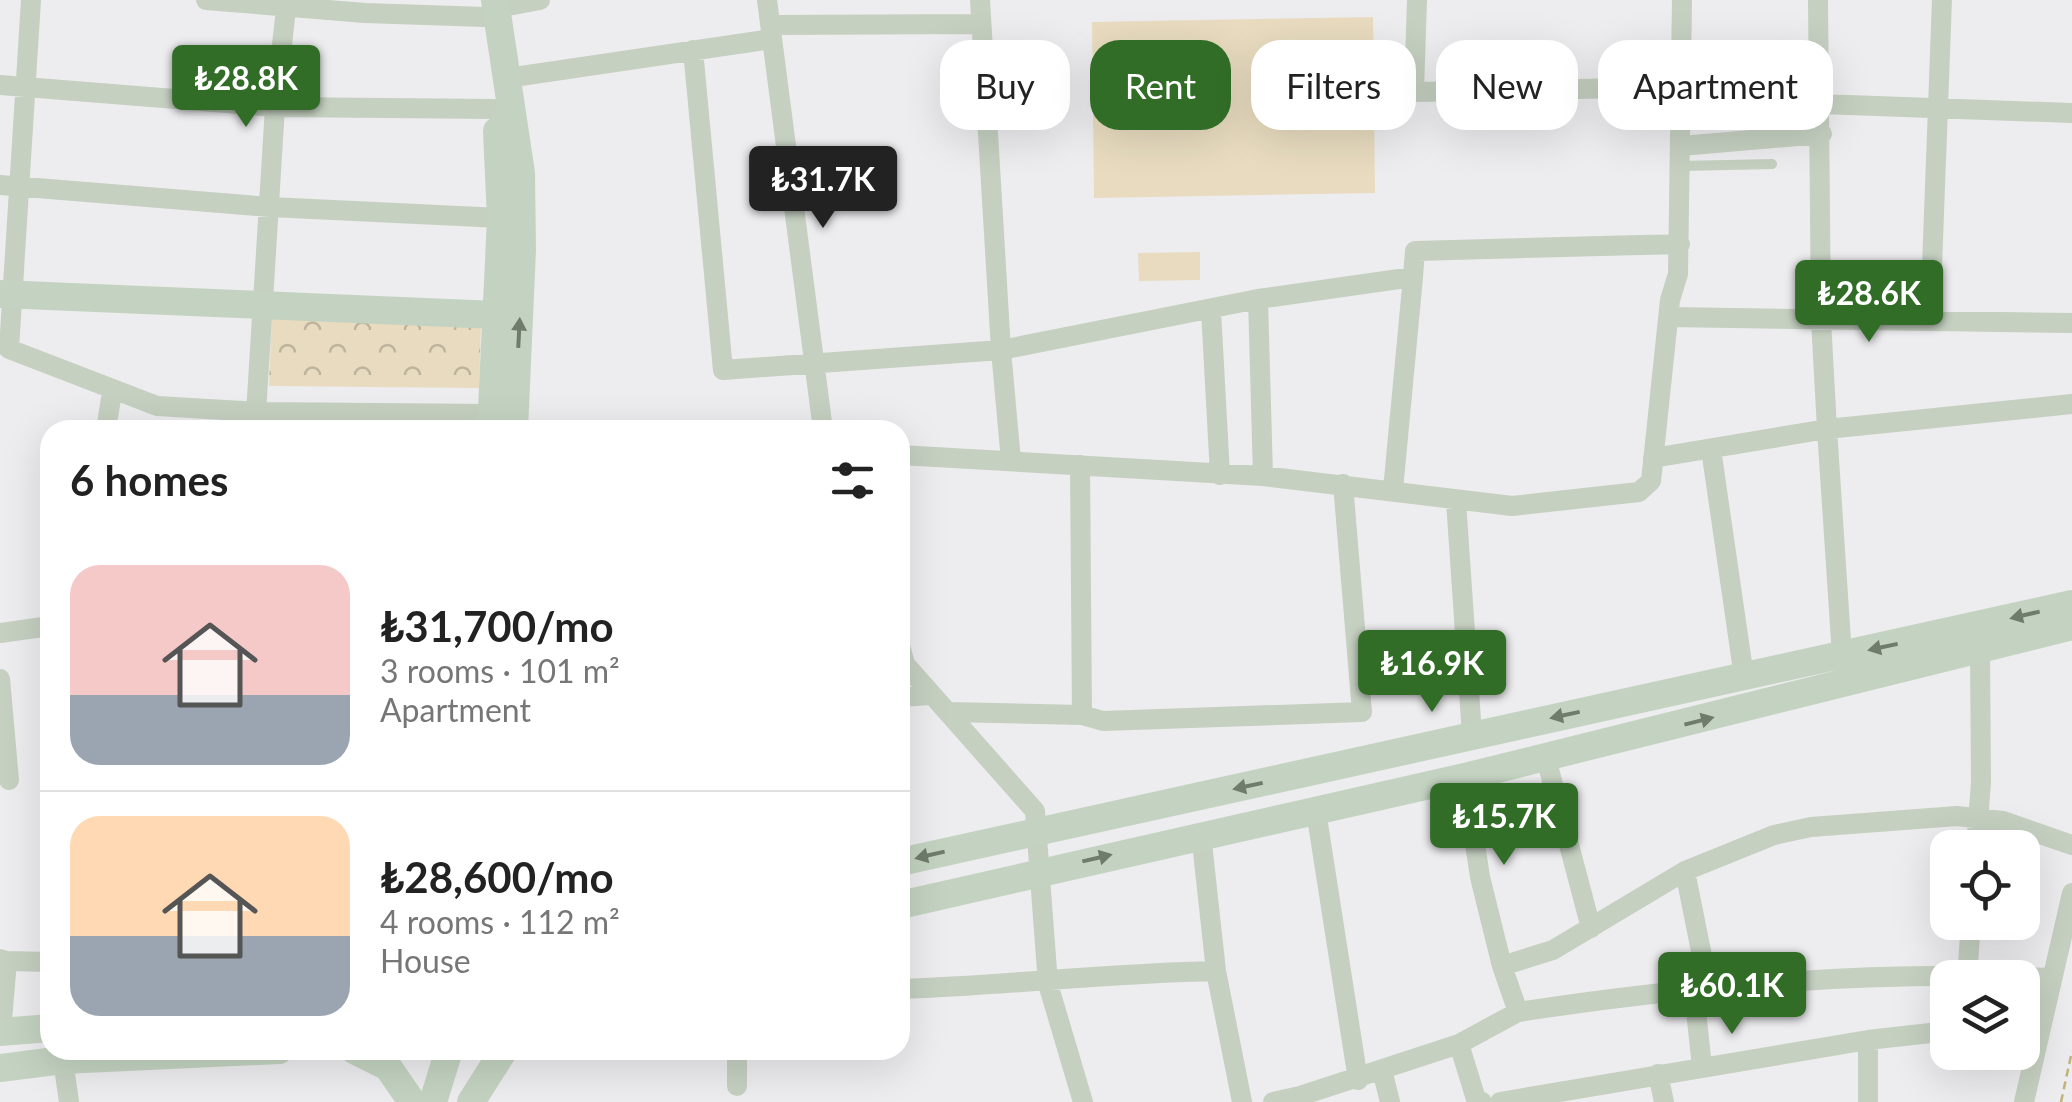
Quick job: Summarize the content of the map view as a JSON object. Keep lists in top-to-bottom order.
{
  "page": {
    "chip": [
      "Buy",
      "Rent",
      "Filters",
      "New",
      "Apartment"
    ],
    "price": [
      "₺28.8K",
      "₺31.7K",
      "₺28.6K",
      "₺16.9K",
      "₺15.7K",
      "₺60.1K"
    ],
    "heading": "6 homes",
    "list": [
      {
        "name": "₺31,700/mo",
        "note": "3 rooms · 101 m² · Apartment"
      },
      {
        "name": "₺28,600/mo",
        "note": "4 rooms · 112 m² · House"
      }
    ]
  }
}
